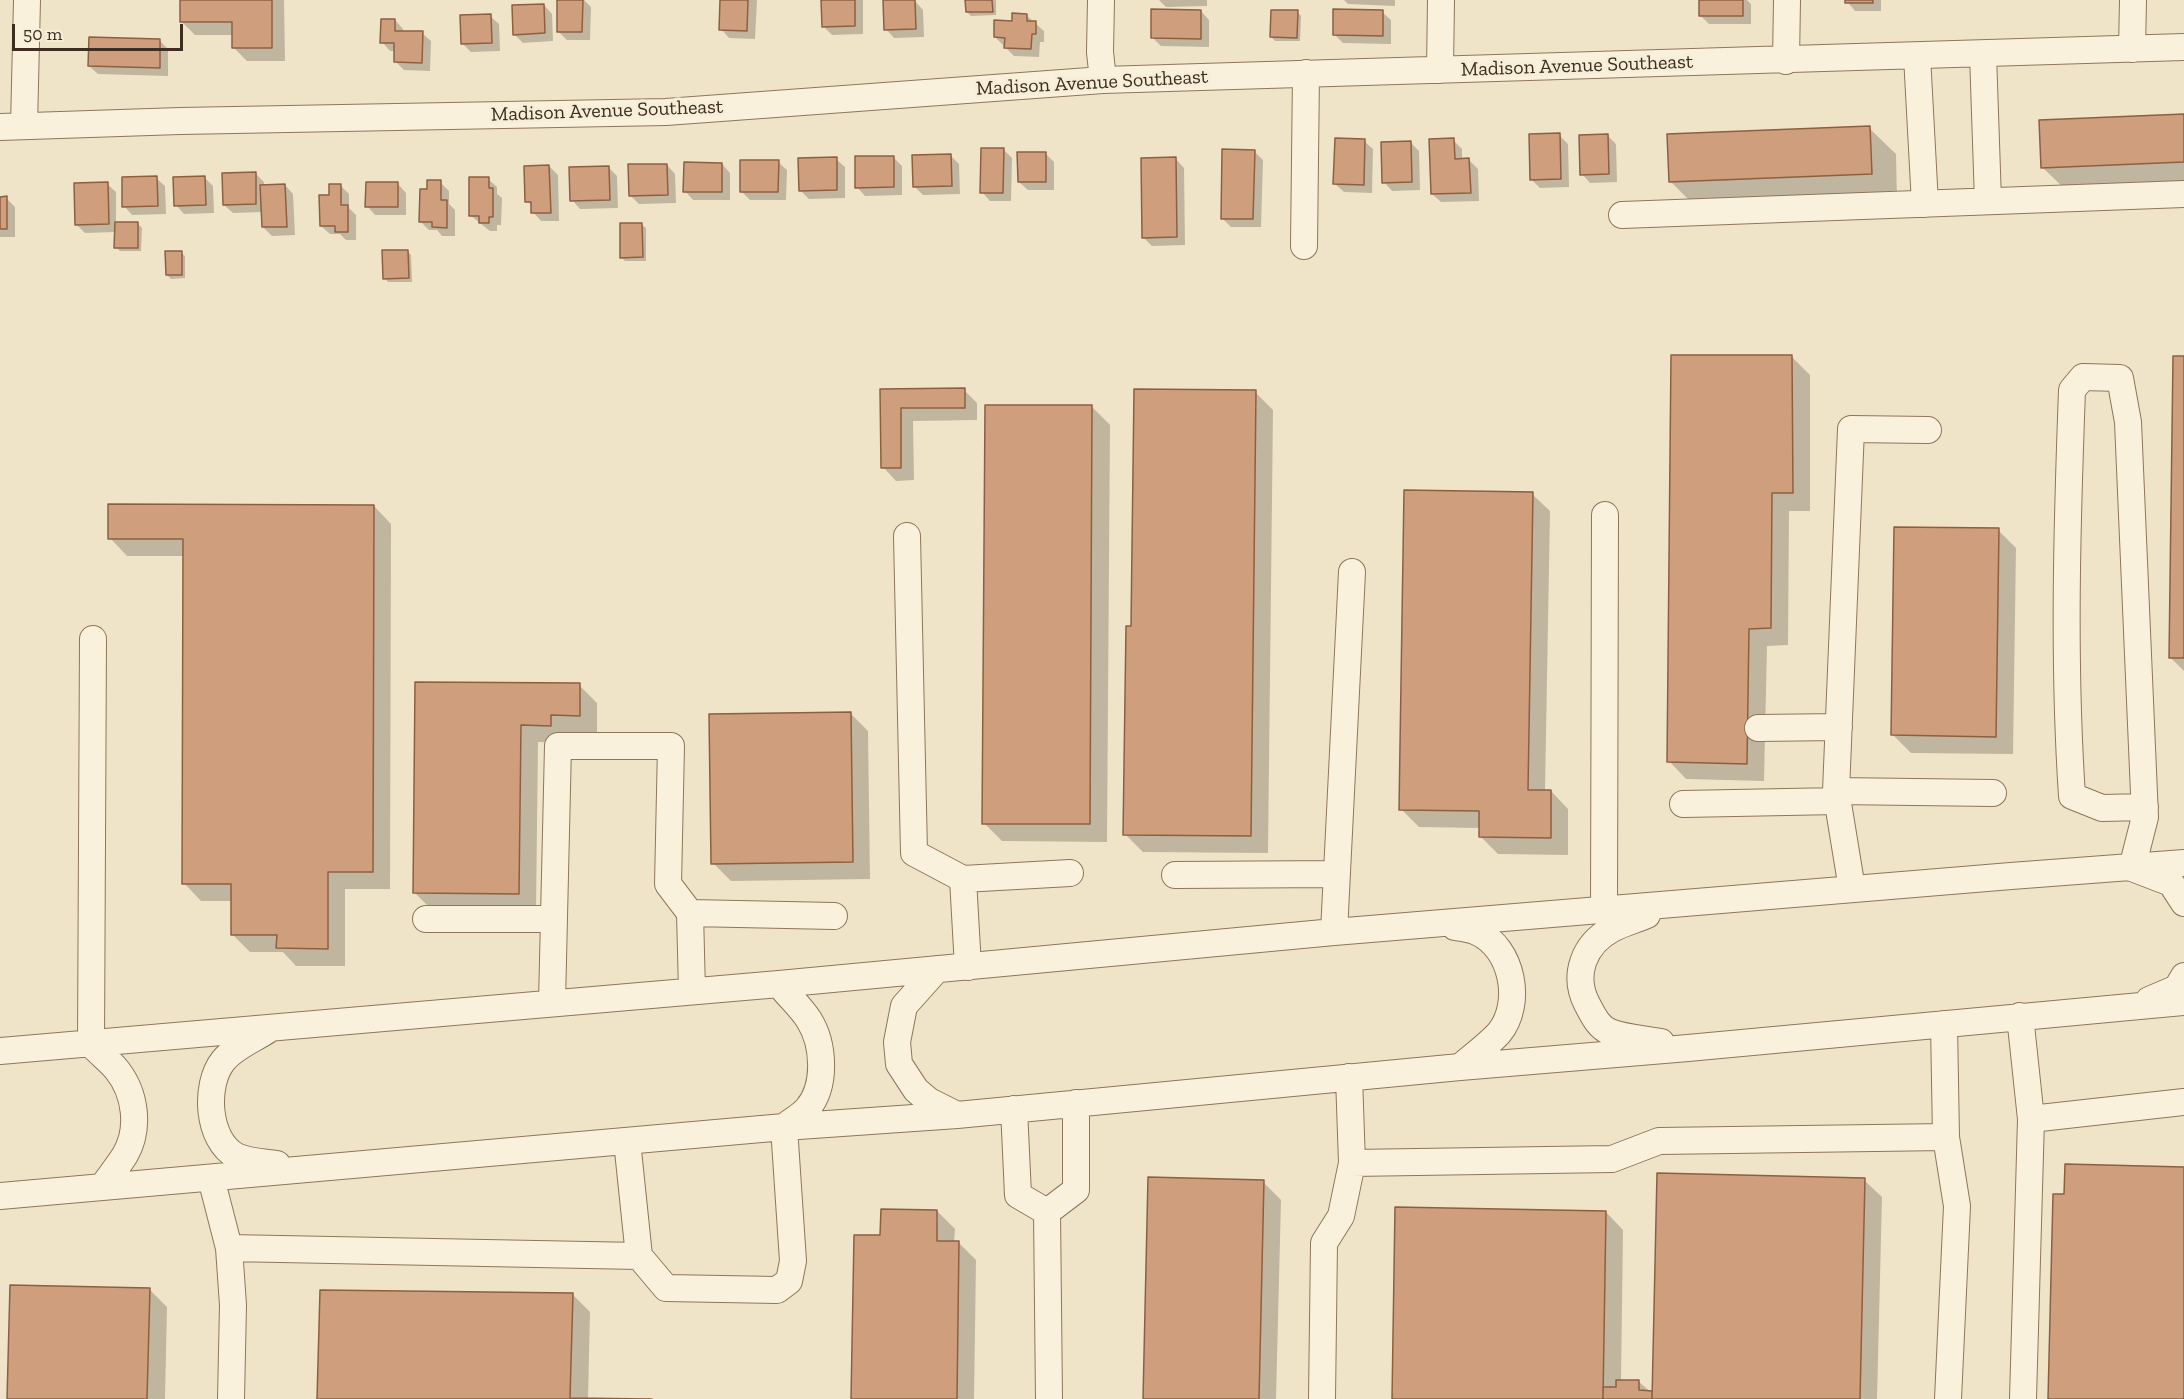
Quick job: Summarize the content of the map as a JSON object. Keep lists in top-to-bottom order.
{
  "streets": {
    "street": ["Madison Avenue Southeast"]
  },
  "scale_bar": "50 m"
}
